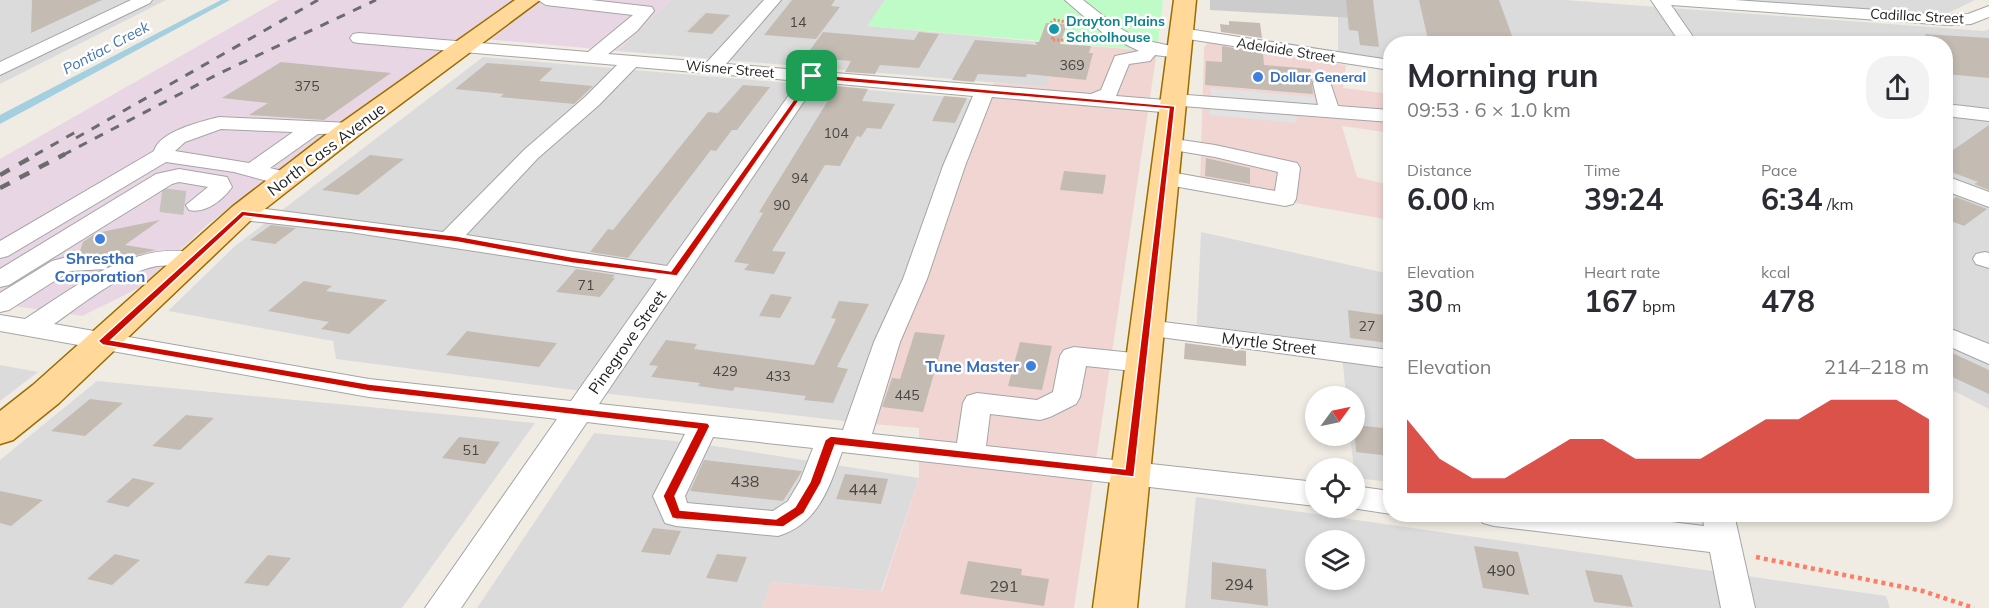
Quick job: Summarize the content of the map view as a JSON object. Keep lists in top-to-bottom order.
{
  "streets": {
    "main road": ["North Cass Avenue"],
    "street": [
      "Cadillac Street",
      "Adelaide Street",
      "Wisner Street",
      "Pinegrove Street",
      "Myrtle Street"
    ]
  },
  "crossings": [
    ["Wisner Street", "North Cass Avenue"],
    ["Wisner Street", "Pinegrove Street"]
  ],
  "water": ["Pontiac Creek"],
  "places": [
    "Drayton Plains Schoolhouse",
    "Dollar General",
    "Shrestha Corporation",
    "Tune Master"
  ],
  "house_numbers": [
    "14",
    "369",
    "375",
    "104",
    "94",
    "90",
    "71",
    "27",
    "429",
    "433",
    "445",
    "51",
    "438",
    "444",
    "490",
    "294",
    "291"
  ],
  "north": "top right",
  "page": {
    "heading": ["Morning run", "09:53 · 6 × 1.0 km"],
    "stats": [
      ["Distance", "6.00 km"],
      ["Time", "39:24"],
      ["Pace", "6:34 /km"],
      ["Elevation", "30 m"],
      ["Heart rate", "167 bpm"],
      ["kcal", "478"]
    ],
    "chart": ["Elevation", "214–218 m"]
  }
}
